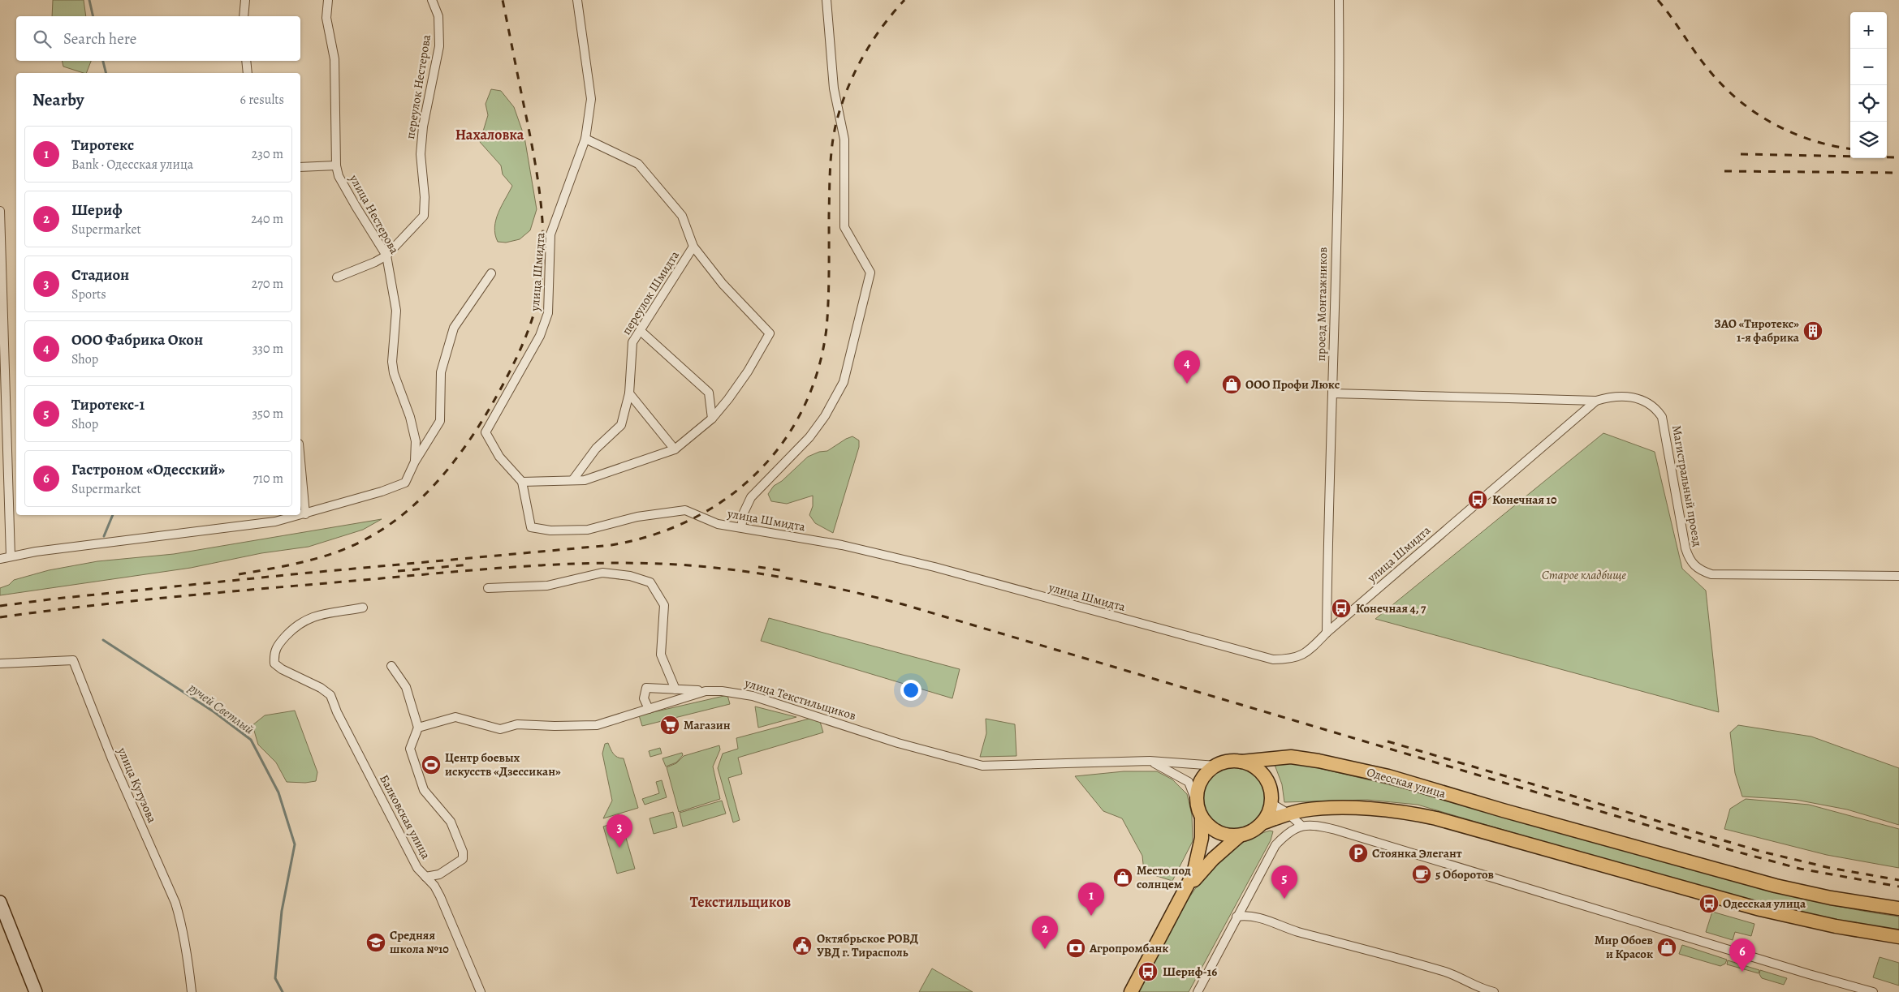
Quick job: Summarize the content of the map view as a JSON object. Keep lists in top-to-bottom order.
{
  "streets": {
    "main road": ["Одесская улица"],
    "street": [
      "переулок Нестерова",
      "улица Нестерова",
      "улица Шмидта",
      "переулок Шмидта",
      "проезд Монтажников",
      "Магистральный проезд",
      "улица Текстильщиков",
      "улица Кутузова",
      "Балковская улица"
    ]
  },
  "crossings": [
    ["переулок Нестерова", "улица Нестерова"],
    ["улица Шмидта", "проезд Монтажников"],
    ["улица Шмидта", "Магистральный проезд"],
    ["проезд Монтажников", "Магистральный проезд"],
    ["улица Текстильщиков", "Одесская улица"]
  ],
  "districts": ["Нахаловка", "Текстильщиков"],
  "water": ["ручей Светлый"],
  "parks": ["Старое кладбище"],
  "places": {
    "building": ["ЗАО «Тиротекс» 1-я фабрика"],
    "shop": ["ООО Профи Люкс", "Место под солнцем", "Мир Обоев и Красок"],
    "bus stop": [
      "Конечная 10",
      "Конечная 4, 7",
      "Одесская улица",
      "Шериф-16"
    ],
    "supermarket": ["Магазин"],
    "sports": ["Центр боевых искусств «Дзессикан»"],
    "parking": ["Стоянка Элегант"],
    "cafe": ["5 Оборотов"],
    "school or university": ["Средняя школа №10"],
    "public building": ["Октябрьское РОВД УВД г. Тирасполь"],
    "bank": ["Агропромбанк"]
  },
  "page": {
    "map_buttons": ["+", "−"],
    "search": "Search here",
    "heading": ["Nearby", "6 results"],
    "list": [
      {
        "mark": "1",
        "name": "Тиротекс",
        "note": "Bank · Одесская улица",
        "value": "230 m"
      },
      {
        "mark": "2",
        "name": "Шериф",
        "note": "Supermarket",
        "value": "240 m"
      },
      {
        "mark": "3",
        "name": "Стадион",
        "note": "Sports",
        "value": "270 m"
      },
      {
        "mark": "4",
        "name": "ООО Фабрика Окон",
        "note": "Shop",
        "value": "330 m"
      },
      {
        "mark": "5",
        "name": "Тиротекс-1",
        "note": "Shop",
        "value": "350 m"
      },
      {
        "mark": "6",
        "name": "Гастроном «Одесский»",
        "note": "Supermarket",
        "value": "710 m"
      }
    ],
    "pins": [
      "4",
      "3",
      "5",
      "1",
      "2",
      "6"
    ]
  }
}
